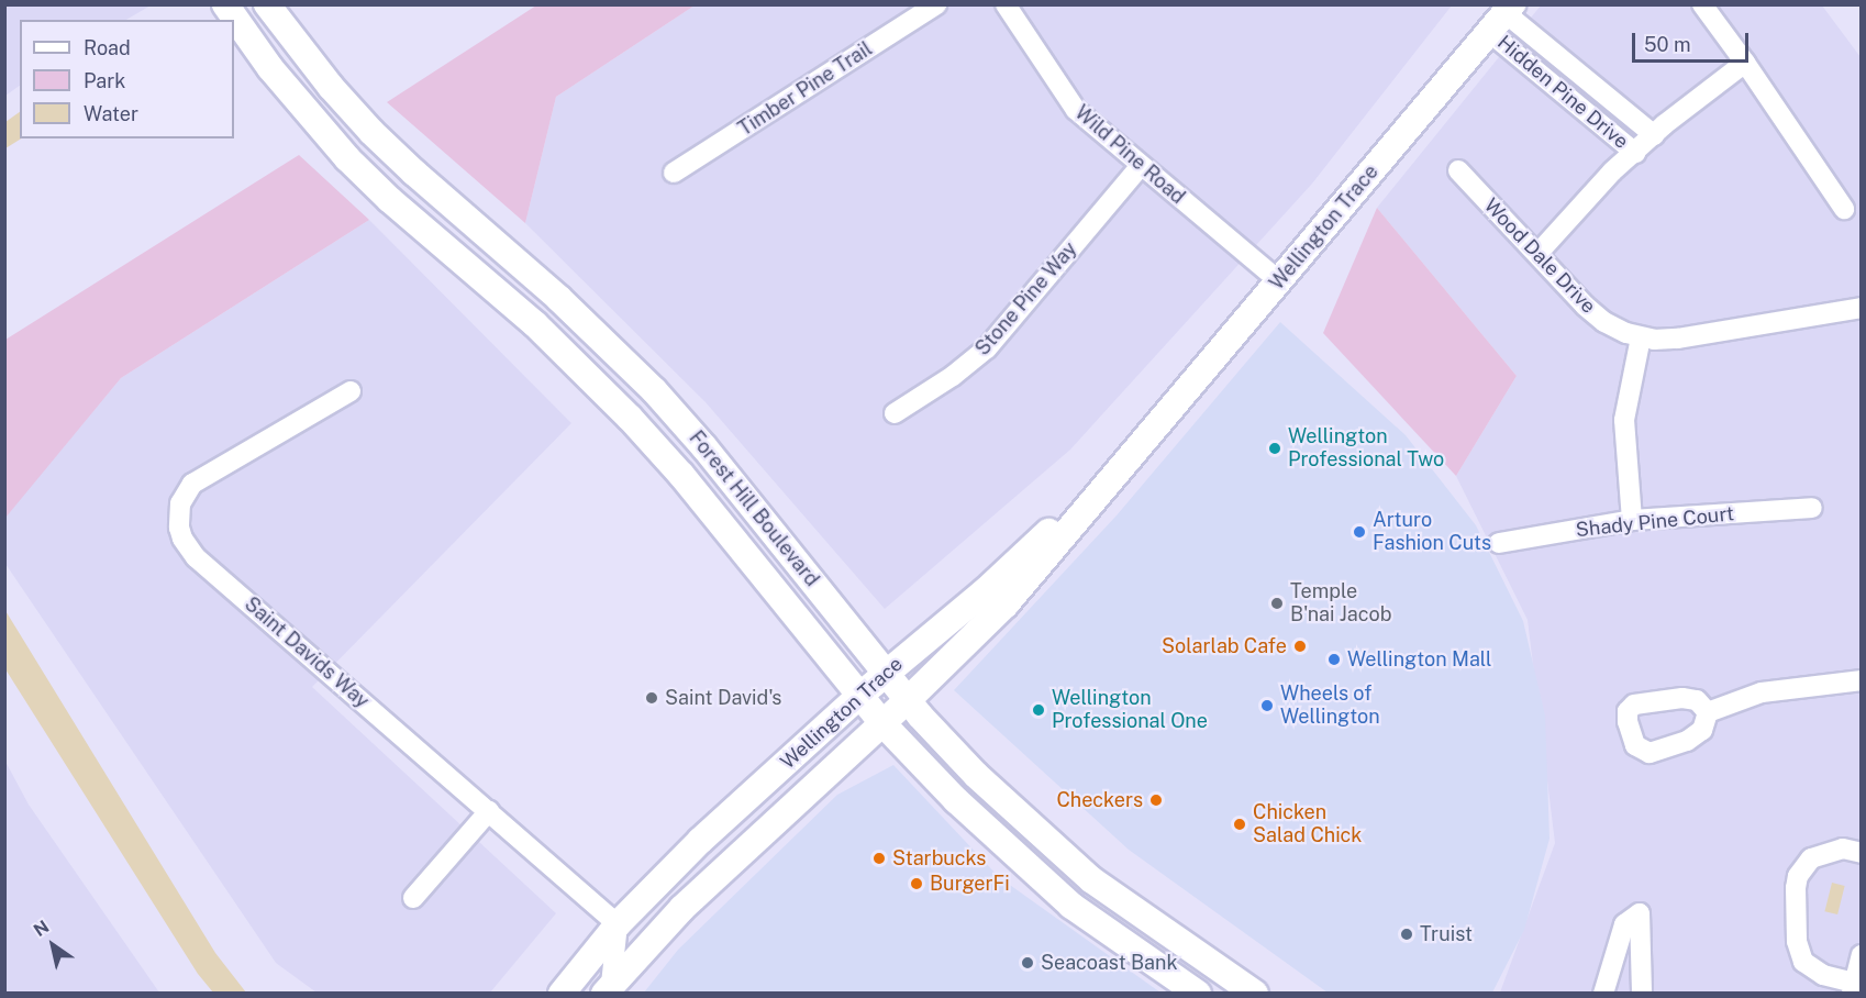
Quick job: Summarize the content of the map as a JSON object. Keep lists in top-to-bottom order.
{
  "streets": {
    "main road": ["Wellington Trace", "Forest Hill Boulevard"],
    "street": [
      "Timber Pine Trail",
      "Hidden Pine Drive",
      "Wild Pine Road",
      "Wood Dale Drive",
      "Stone Pine Way",
      "Shady Pine Court",
      "Saint Davids Way"
    ]
  },
  "crossings": [
    ["Hidden Pine Drive", "Wellington Trace"],
    ["Wild Pine Road", "Wellington Trace"],
    ["Wild Pine Road", "Stone Pine Way"],
    ["Wellington Trace", "Forest Hill Boulevard"],
    ["Wellington Trace", "Saint Davids Way"]
  ],
  "places": [
    "Wellington Professional Two",
    "Arturo Fashion Cuts",
    "Temple B'nai Jacob",
    "Solarlab Cafe",
    "Wellington Mall",
    "Saint David's",
    "Wheels of Wellington",
    "Wellington Professional One",
    "Checkers",
    "Chicken Salad Chick",
    "Starbucks",
    "BurgerFi",
    "Truist",
    "Seacoast Bank"
  ],
  "legend": ["Road", "Park", "Water"],
  "scale_bar": "50 m",
  "north": "top left"
}
